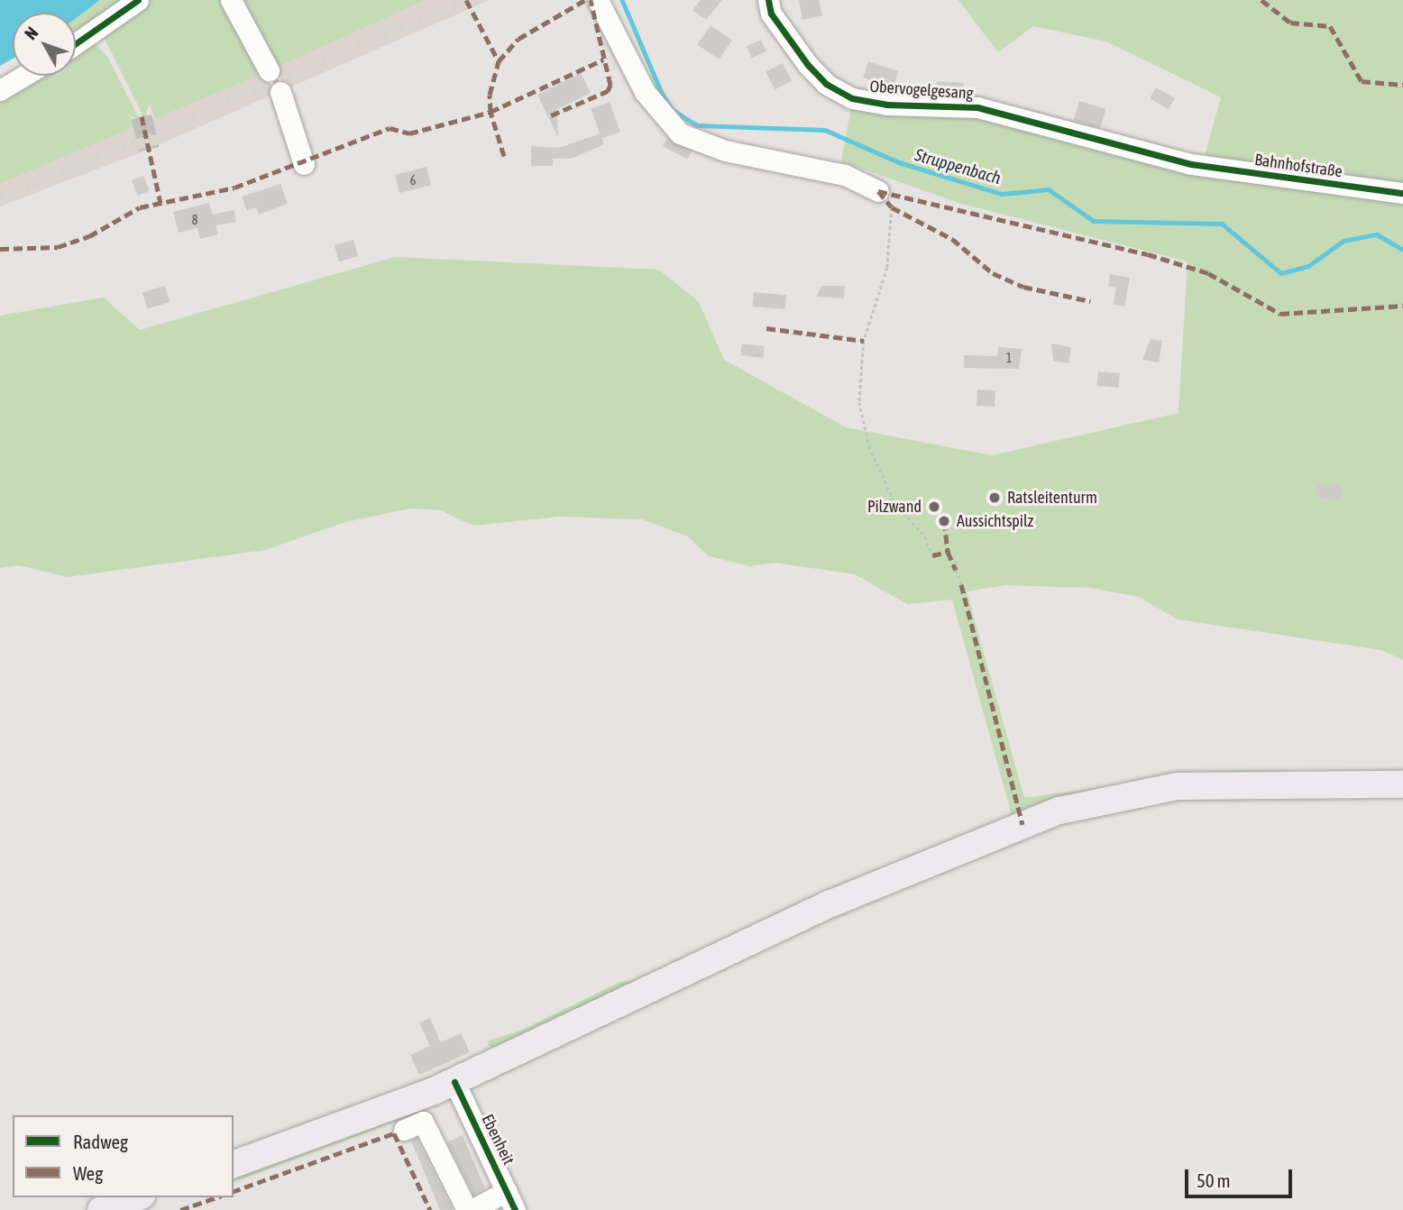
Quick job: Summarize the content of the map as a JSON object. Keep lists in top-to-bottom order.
{
  "streets": {
    "street": ["Obervogelgesang", "Bahnhofstraße", "Ebenheit"]
  },
  "crossings": [
    ["Obervogelgesang", "Bahnhofstraße"]
  ],
  "water": ["Struppenbach"],
  "places": ["Ratsleitenturm", "Pilzwand", "Aussichtspilz"],
  "house_numbers": ["6", "8", "1"],
  "legend": ["Radweg", "Weg"],
  "scale_bar": "50 m",
  "north": "top left"
}
